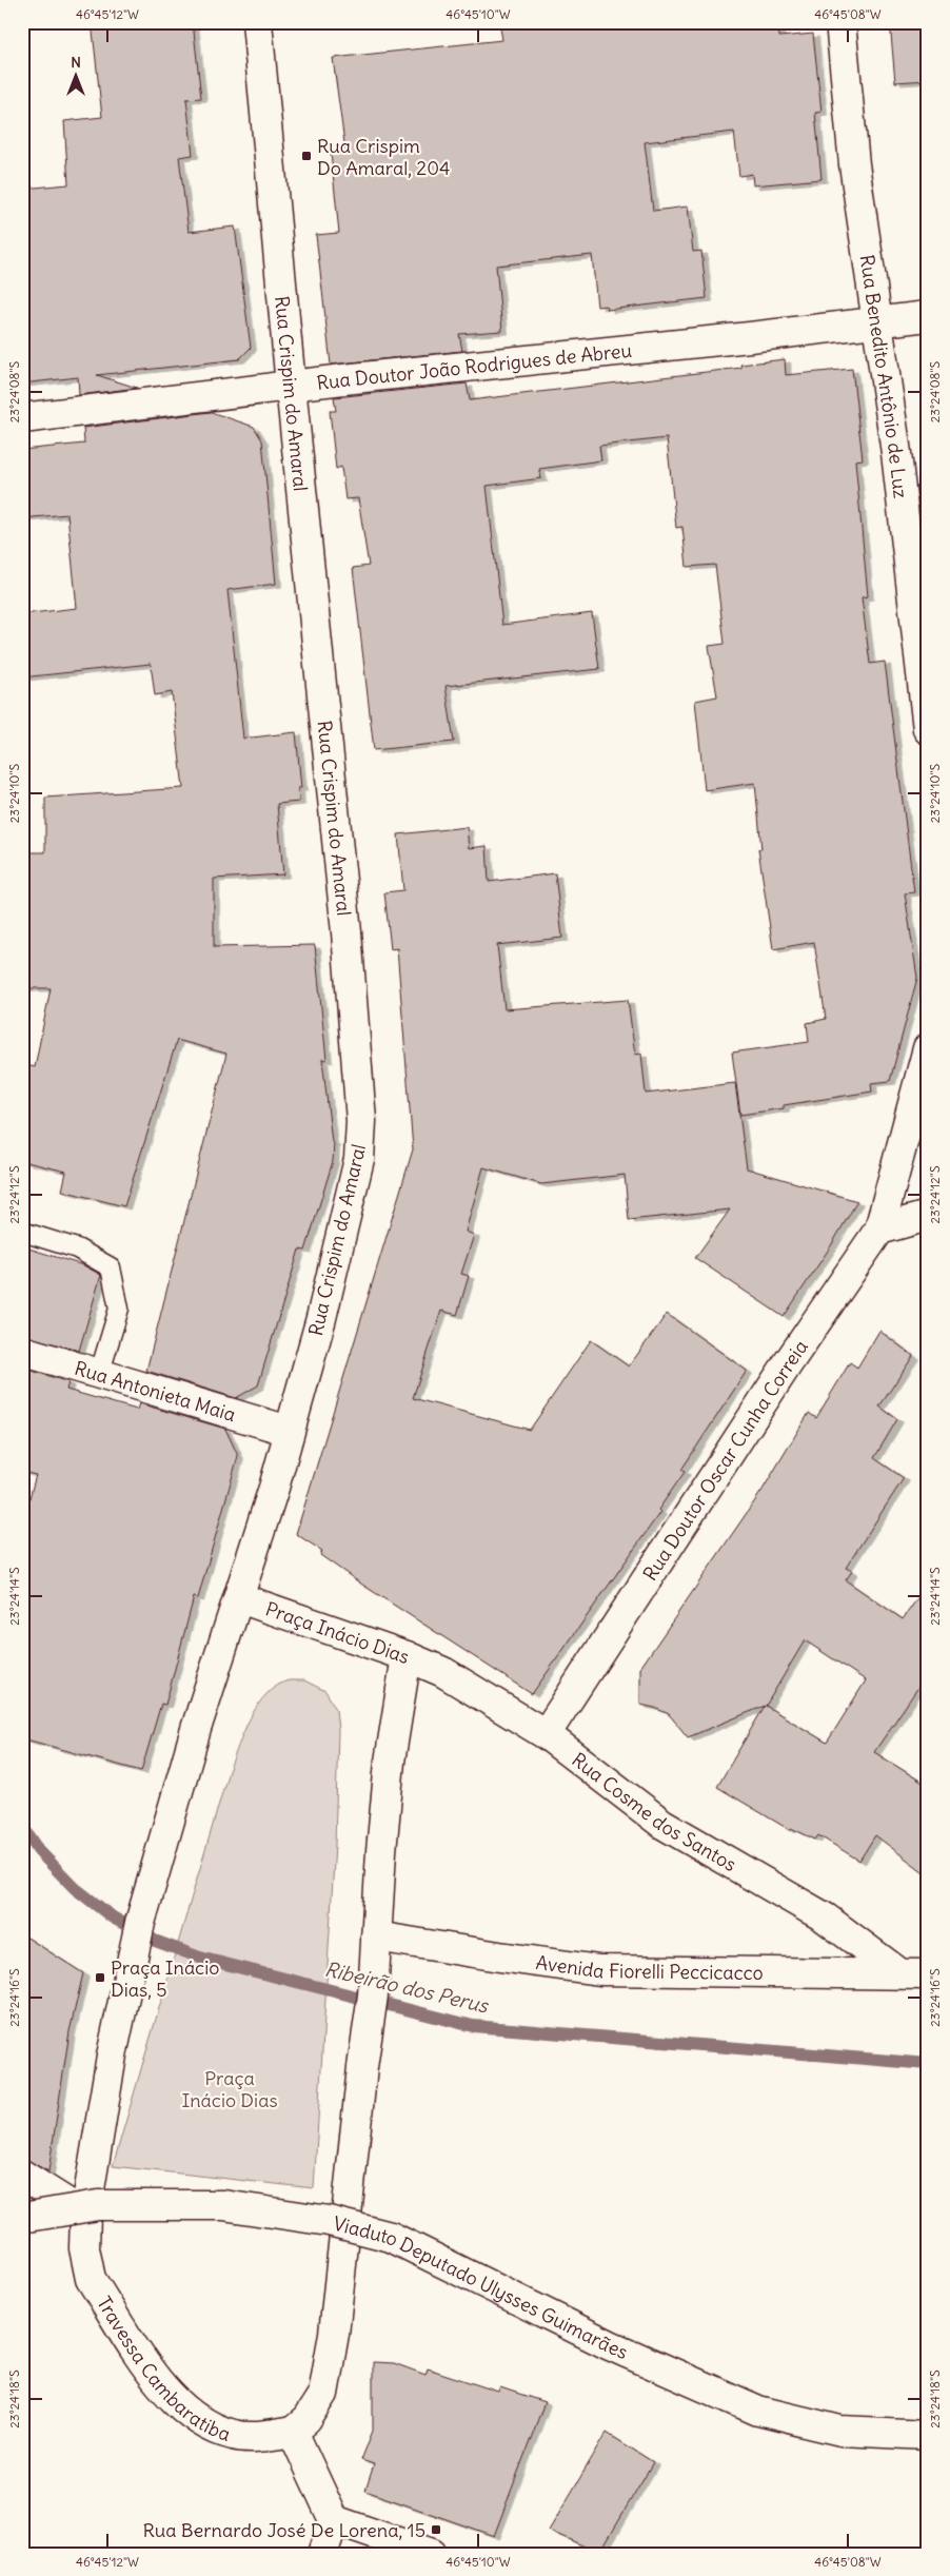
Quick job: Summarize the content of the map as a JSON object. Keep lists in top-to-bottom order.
{
  "streets": {
    "street": [
      "Rua Doutor João Rodrigues de Abreu",
      "Rua Benedito Antônio de Luz",
      "Rua Crispim do Amaral",
      "Rua Antonieta Maia",
      "Rua Doutor Oscar Cunha Correia",
      "Praça Inácio Dias",
      "Rua Cosme dos Santos",
      "Avenida Fiorelli Peccicacco",
      "Viaduto Deputado Ulysses Guimarães",
      "Travessa Cambaratiba"
    ]
  },
  "crossings": [
    ["Rua Doutor João Rodrigues de Abreu", "Rua Benedito Antônio de Luz"],
    ["Rua Doutor João Rodrigues de Abreu", "Rua Crispim do Amaral"],
    ["Rua Crispim do Amaral", "Rua Antonieta Maia"],
    ["Rua Crispim do Amaral", "Praça Inácio Dias"],
    ["Rua Doutor Oscar Cunha Correia", "Rua Cosme dos Santos"],
    ["Praça Inácio Dias", "Rua Cosme dos Santos"],
    ["Praça Inácio Dias", "Avenida Fiorelli Peccicacco"],
    ["Praça Inácio Dias", "Travessa Cambaratiba"],
    ["Rua Cosme dos Santos", "Avenida Fiorelli Peccicacco"]
  ],
  "water": ["Ribeirão dos Perus"],
  "parks": ["Praça Inácio Dias"],
  "places": {
    "transit": ["Rua Crispim Do Amaral, 204", "Praça Inácio Dias, 5", "Rua Bernardo José De Lorena, 15"]
  },
  "north": "top",
  "coordinates": [
    "46°45'12\"W",
    "46°45'10\"W",
    "46°45'08\"W",
    "23°24'08\"S",
    "23°24'10\"S",
    "23°24'12\"S",
    "23°24'14\"S",
    "23°24'16\"S",
    "23°24'18\"S"
  ]
}
